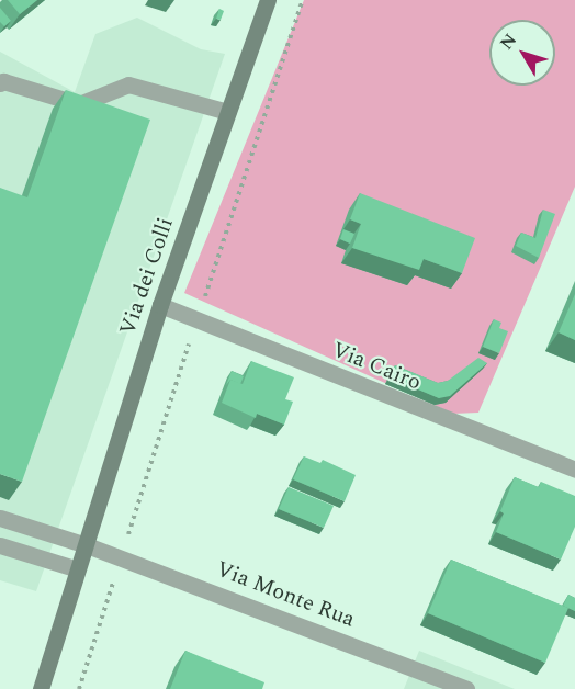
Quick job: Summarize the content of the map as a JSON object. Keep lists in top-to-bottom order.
{
  "streets": {
    "main road": ["Via dei Colli"],
    "street": ["Via Cairo", "Via Monte Rua"]
  },
  "crossings": [
    ["Via dei Colli", "Via Cairo"],
    ["Via dei Colli", "Via Monte Rua"]
  ],
  "north": "top left"
}
